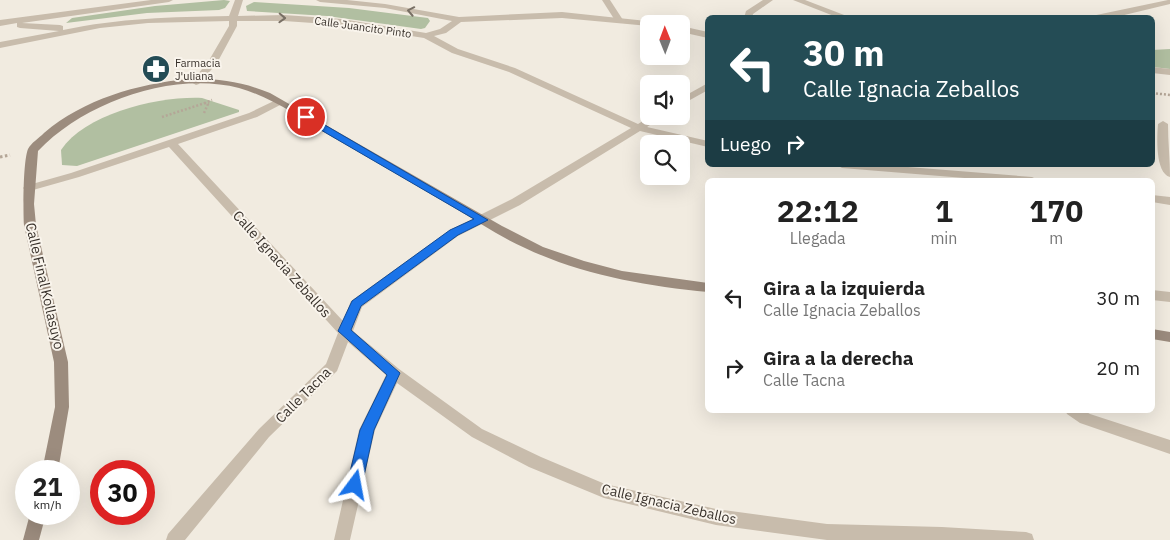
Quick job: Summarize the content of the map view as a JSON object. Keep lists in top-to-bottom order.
{
  "streets": {
    "main road": ["Calle Final Kollasuyo"],
    "street": ["Calle Juancito Pinto", "Calle Ignacia Zeballos", "Calle Tacna"]
  },
  "crossings": [
    ["Calle Juancito Pinto", "Calle Tacna"],
    ["Calle Ignacia Zeballos", "Calle Tacna"],
    ["Calle Final Kollasuyo", "Calle Tacna"]
  ],
  "places": {
    "pharmacy": ["Farmacia J'uliana"]
  },
  "north": "top",
  "page": {
    "turn": ["30 m", "Calle Ignacia Zeballos"],
    "then": "Luego",
    "eta": [
      "22:12",
      "Llegada",
      "1",
      "min",
      "170",
      "m"
    ],
    "list": [
      {
        "name": "Gira a la izquierda",
        "note": "Calle Ignacia Zeballos",
        "value": "30 m"
      },
      {
        "name": "Gira a la derecha",
        "note": "Calle Tacna",
        "value": "20 m"
      }
    ],
    "speed": "21 km/h",
    "limit": "30"
  }
}
